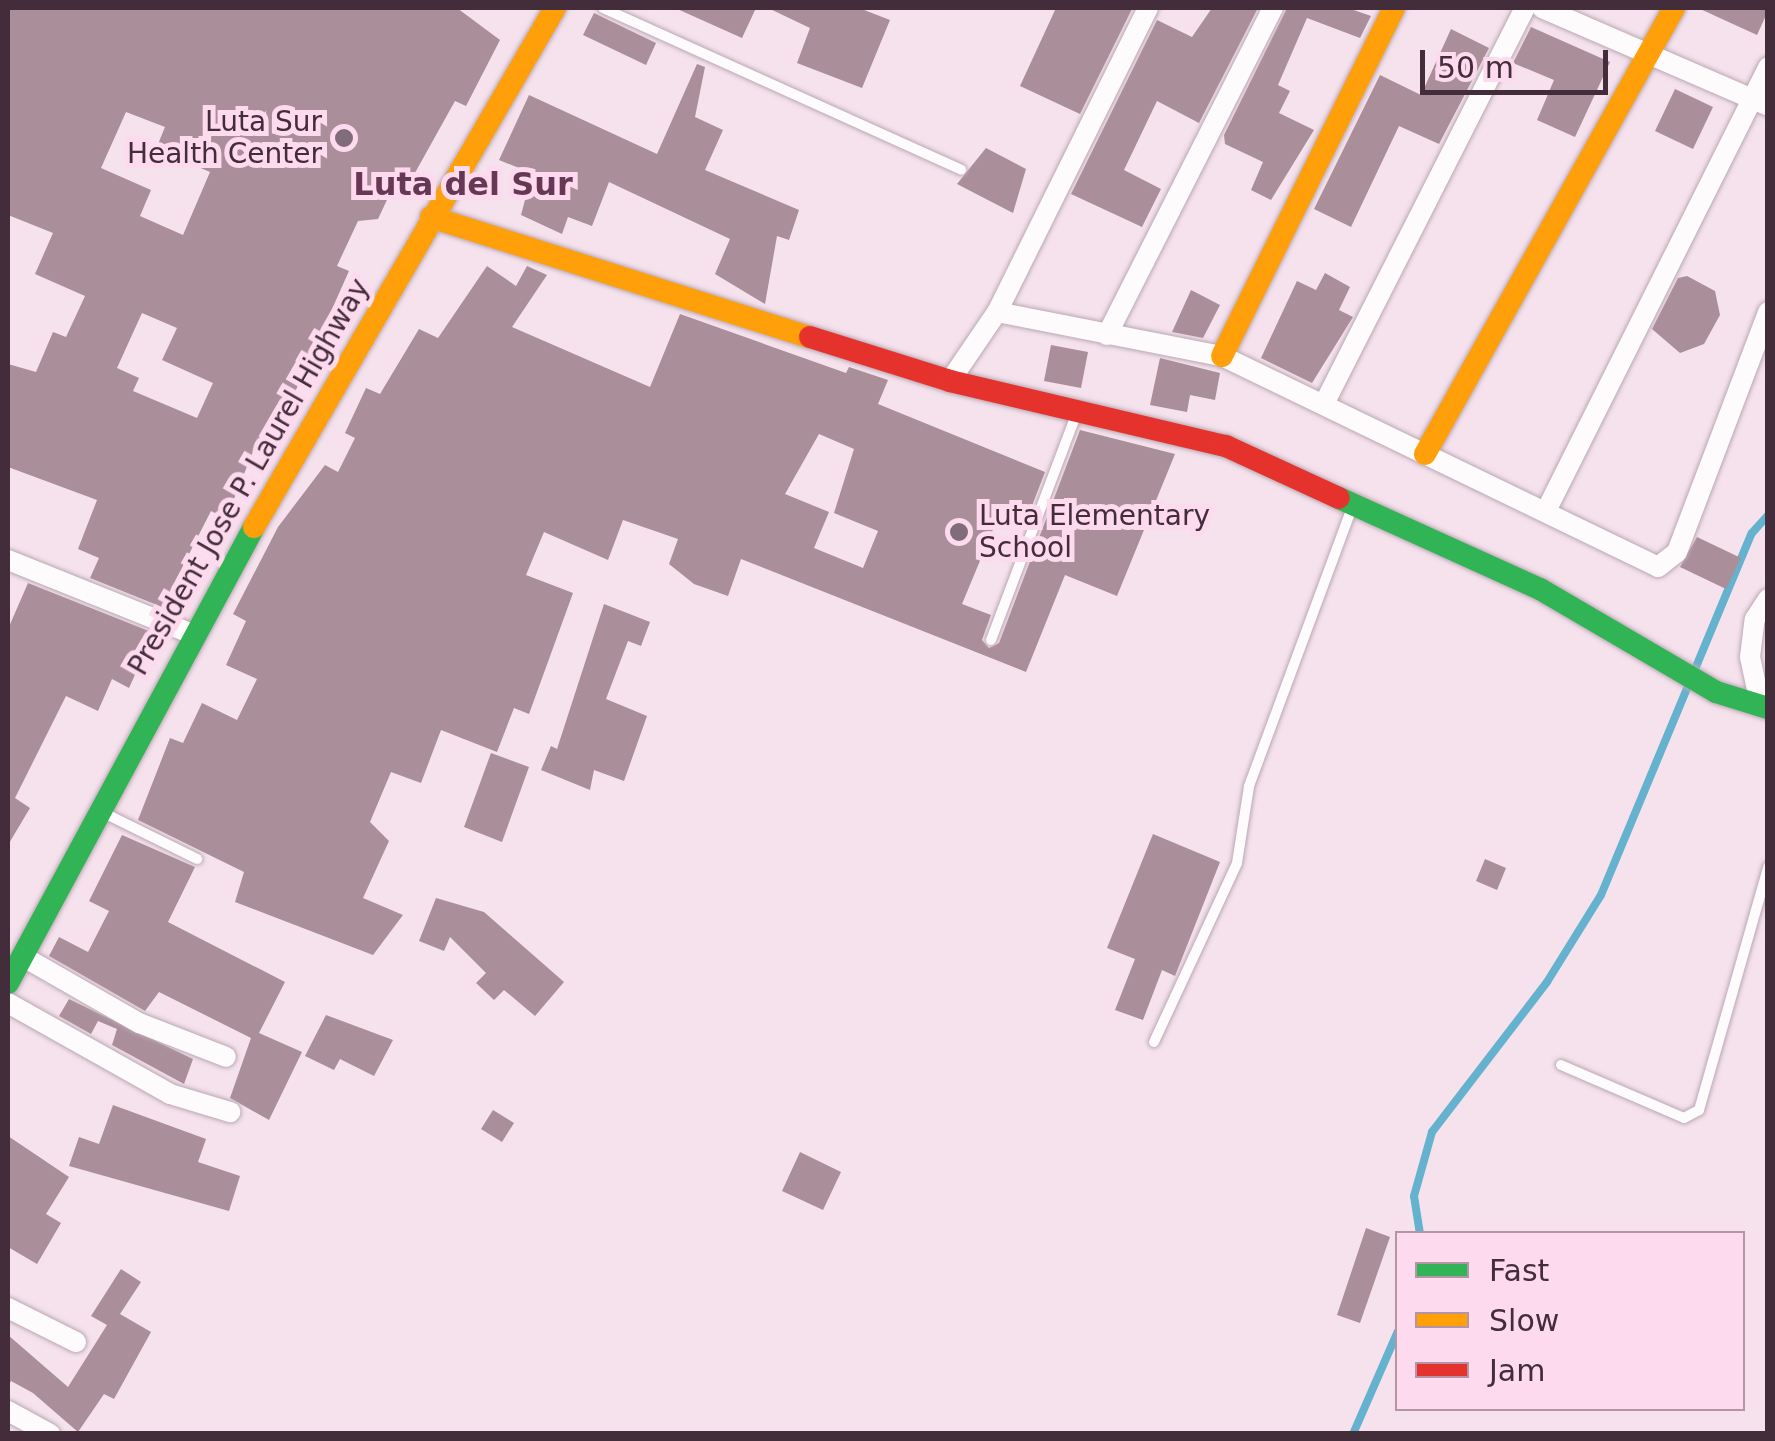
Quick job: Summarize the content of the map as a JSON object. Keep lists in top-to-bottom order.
{
  "streets": {
    "main road": ["President Jose P. Laurel Highway"]
  },
  "districts": ["Luta del Sur"],
  "places": ["Luta Sur Health Center", "Luta Elementary School"],
  "legend": ["Fast", "Slow", "Jam"],
  "scale_bar": "50 m"
}
